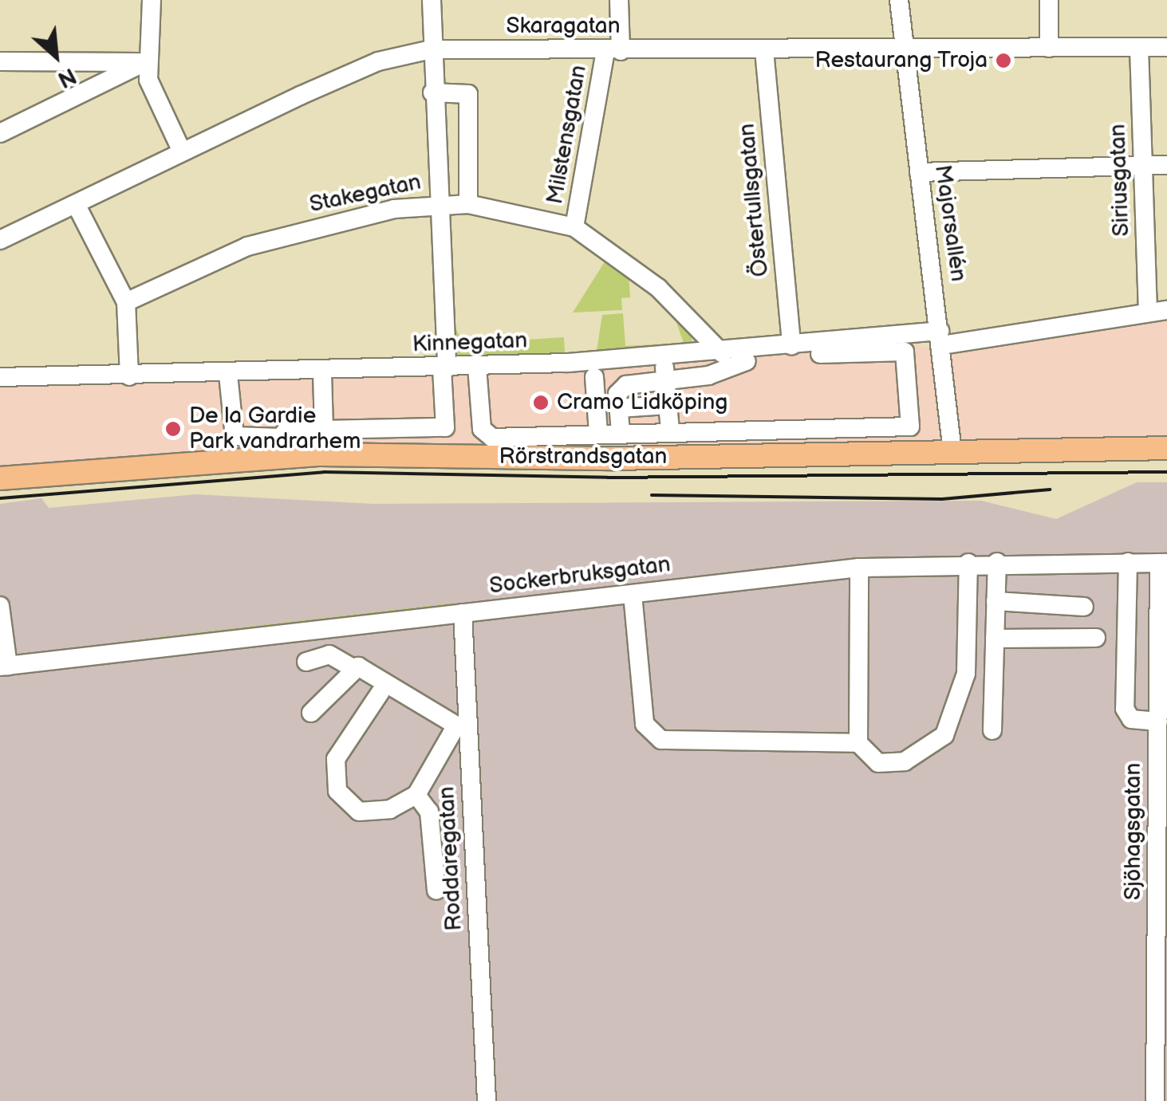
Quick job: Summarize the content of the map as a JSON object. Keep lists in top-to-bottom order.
{
  "streets": {
    "main road": ["Rörstrandsgatan"],
    "street": [
      "Skaragatan",
      "Milstensgatan",
      "Siriusgatan",
      "Stakegatan",
      "Östertullsgatan",
      "Majorsallén",
      "Kinnegatan",
      "Sockerbruksgatan",
      "Sjöhagsgatan",
      "Roddaregatan"
    ]
  },
  "crossings": [
    ["Skaragatan", "Milstensgatan"],
    ["Skaragatan", "Siriusgatan"],
    ["Skaragatan", "Östertullsgatan"],
    ["Skaragatan", "Majorsallén"],
    ["Milstensgatan", "Stakegatan"],
    ["Siriusgatan", "Kinnegatan"],
    ["Stakegatan", "Kinnegatan"],
    ["Östertullsgatan", "Kinnegatan"],
    ["Majorsallén", "Kinnegatan"],
    ["Majorsallén", "Rörstrandsgatan"],
    ["Sockerbruksgatan", "Sjöhagsgatan"],
    ["Sockerbruksgatan", "Roddaregatan"]
  ],
  "places": ["Restaurang Troja", "Cramo Lidköping", "De la Gardie Park vandrarhem"],
  "north": "bottom right"
}
